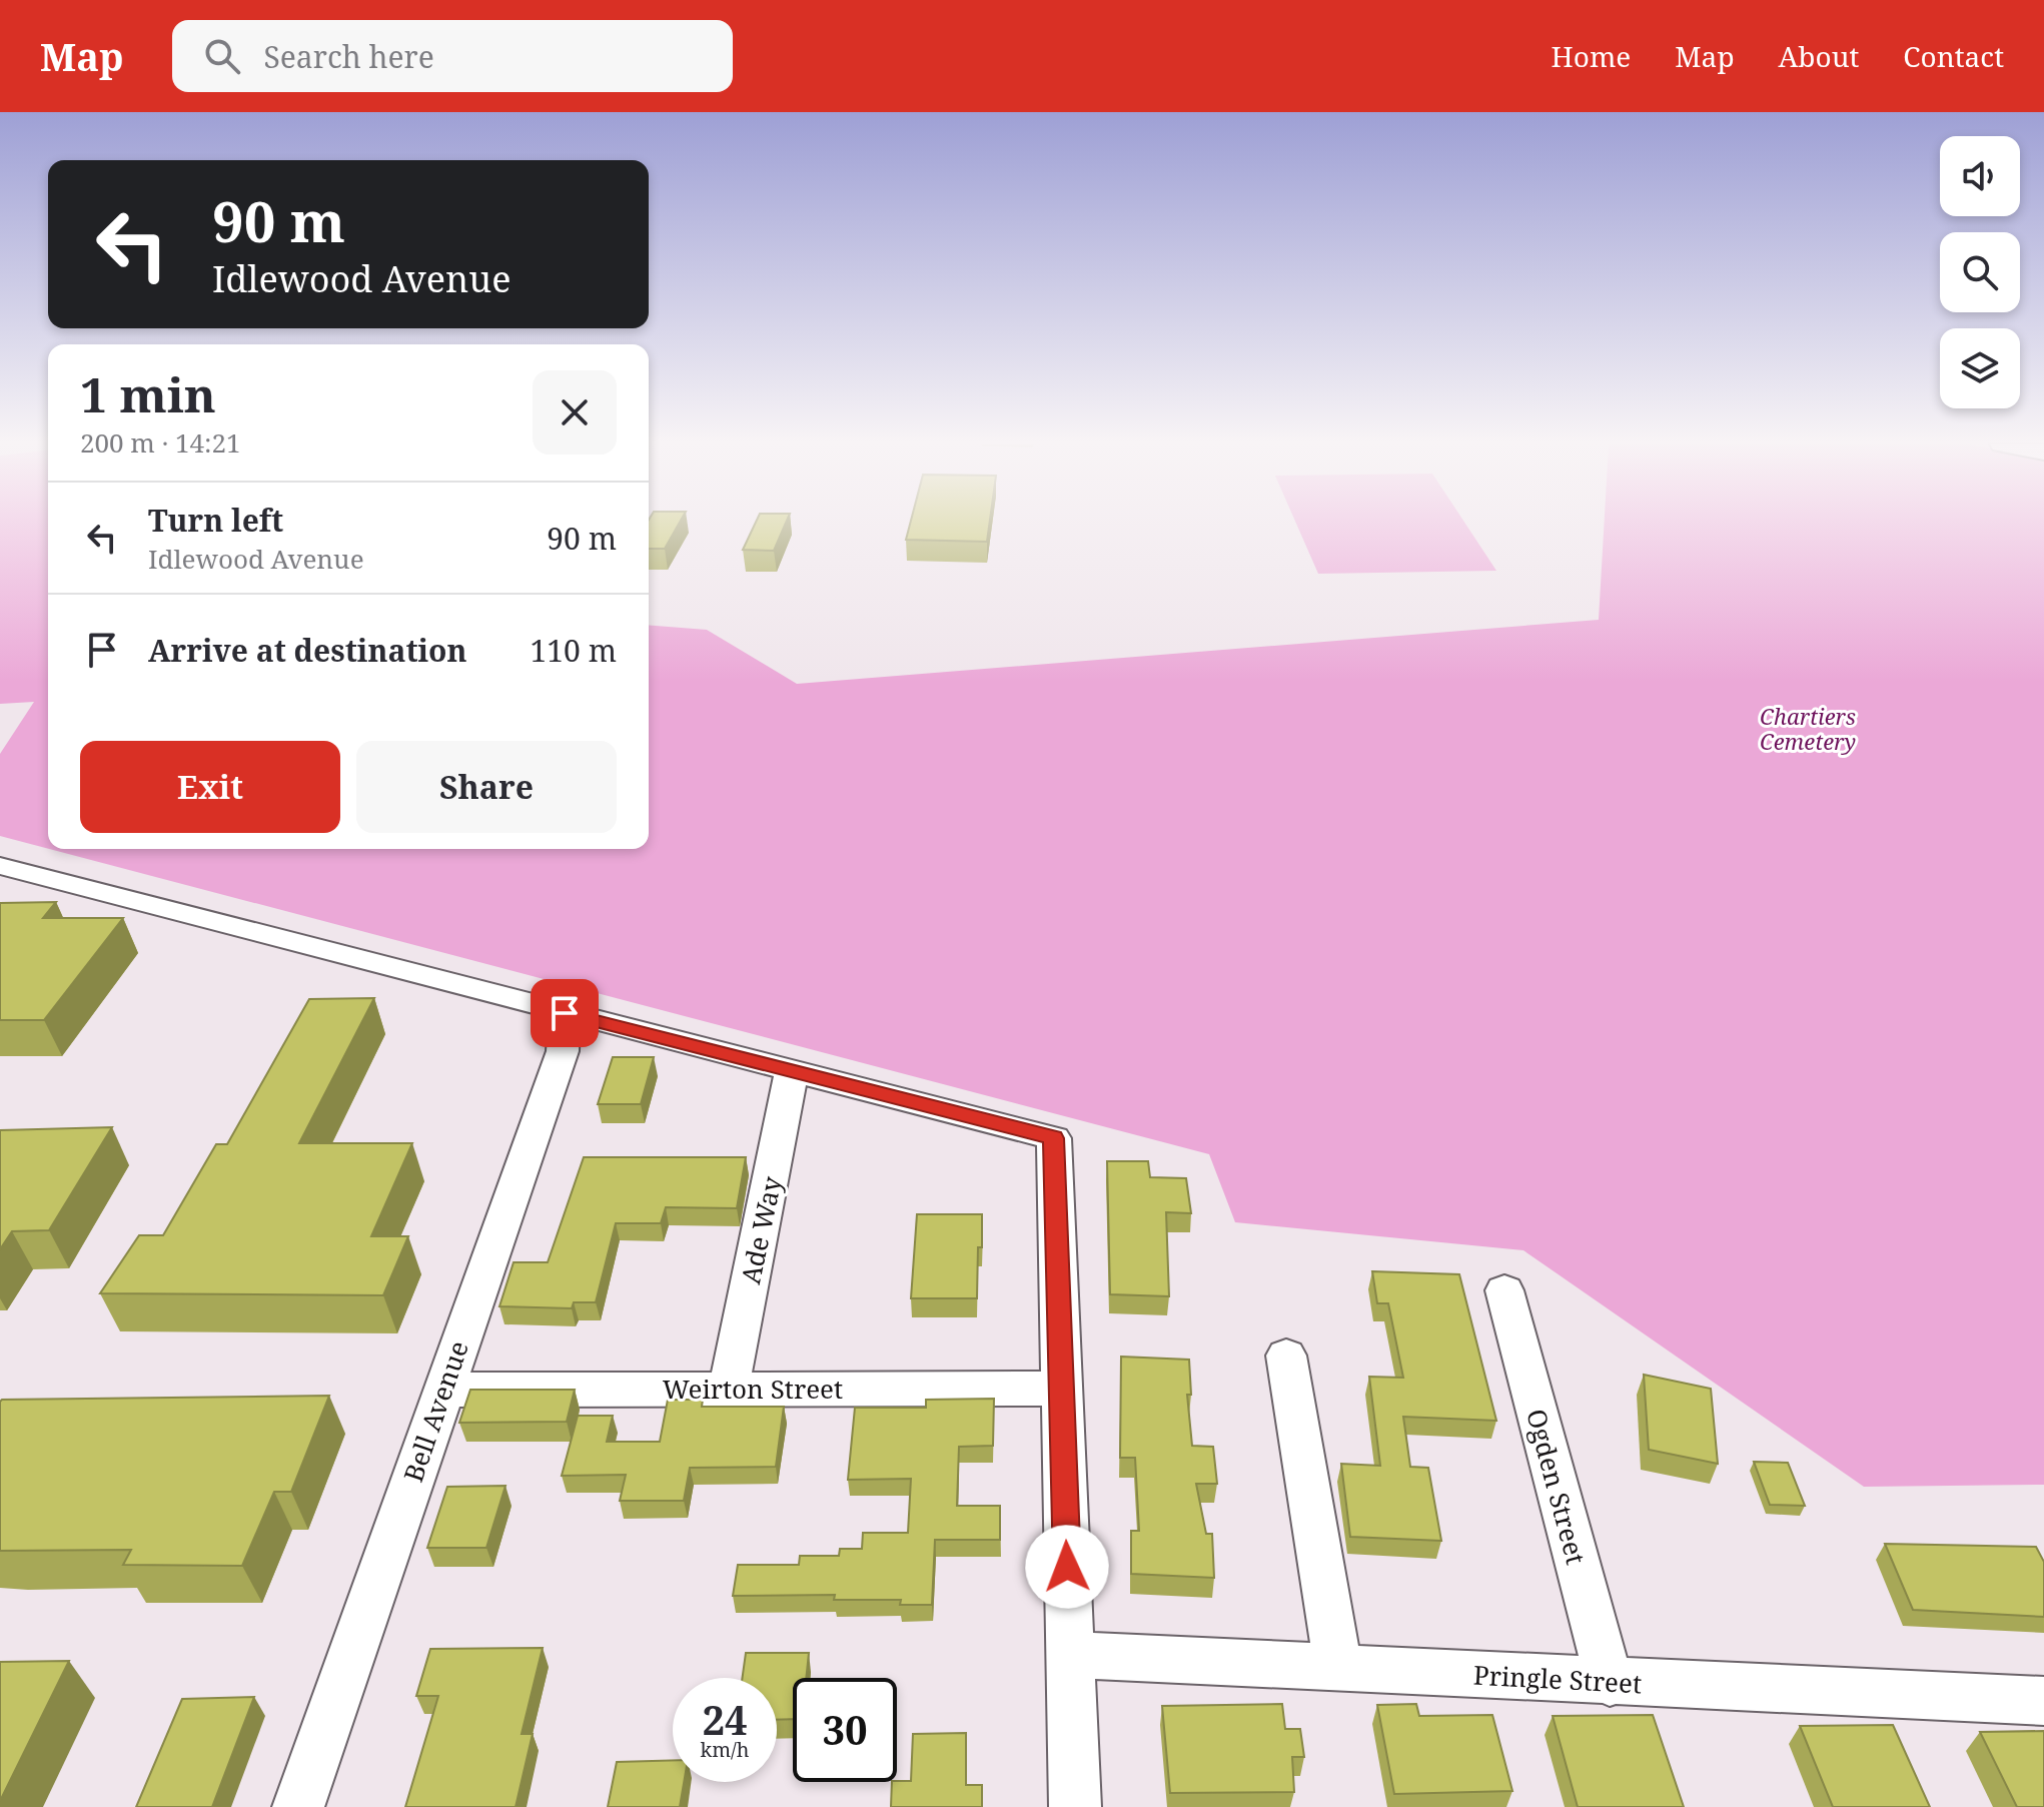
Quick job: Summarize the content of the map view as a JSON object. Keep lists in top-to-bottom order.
{
  "streets": {
    "street": [
      "Ade Way",
      "Weirton Street",
      "Bell Avenue",
      "Ogden Street",
      "Pringle Street"
    ]
  },
  "crossings": [
    ["Ade Way", "Weirton Street"],
    ["Weirton Street", "Bell Avenue"],
    ["Ogden Street", "Pringle Street"]
  ],
  "parks": ["Chartiers Cemetery"],
  "page": {
    "header": "Map",
    "search": "Search here",
    "nav": [
      "Home",
      "Map",
      "About",
      "Contact"
    ],
    "turn": ["90 m", "Idlewood Avenue"],
    "heading": ["1 min", "200 m · 14:21"],
    "list": [
      {
        "name": "Turn left",
        "note": "Idlewood Avenue",
        "value": "90 m"
      },
      {
        "name": "Arrive at destination",
        "value": "110 m"
      }
    ],
    "buttons": ["Exit", "Share"],
    "speed": "24 km/h",
    "limit": "30"
  }
}
